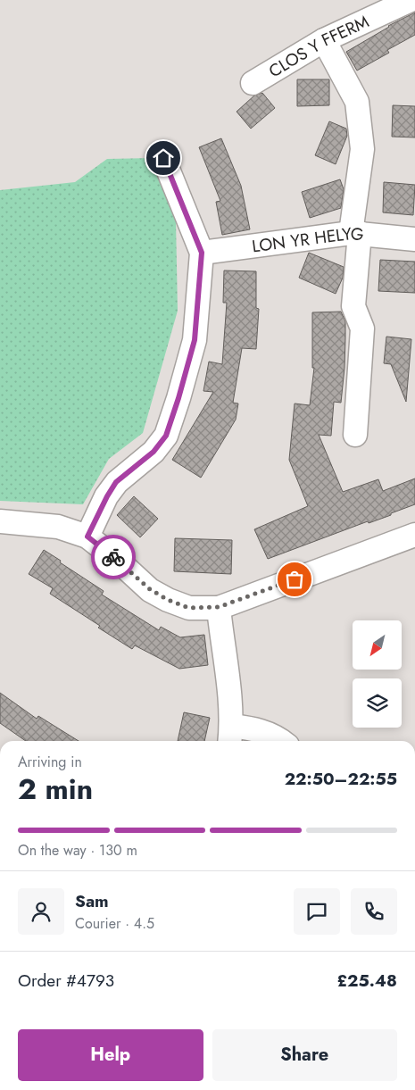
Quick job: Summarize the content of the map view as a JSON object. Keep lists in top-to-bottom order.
{
  "streets": {
    "street": ["CLOS Y FFERM", "LON YR HELYG"]
  },
  "north": "bottom left",
  "page": {
    "heading": ["2 min", "Arriving in", "22:50–22:55"],
    "panel": [
      "Sam",
      "Courier · 4.5",
      "Order #4793",
      "£25.48"
    ],
    "bar": "On the way · 130 m",
    "buttons": ["Help", "Share"]
  }
}
